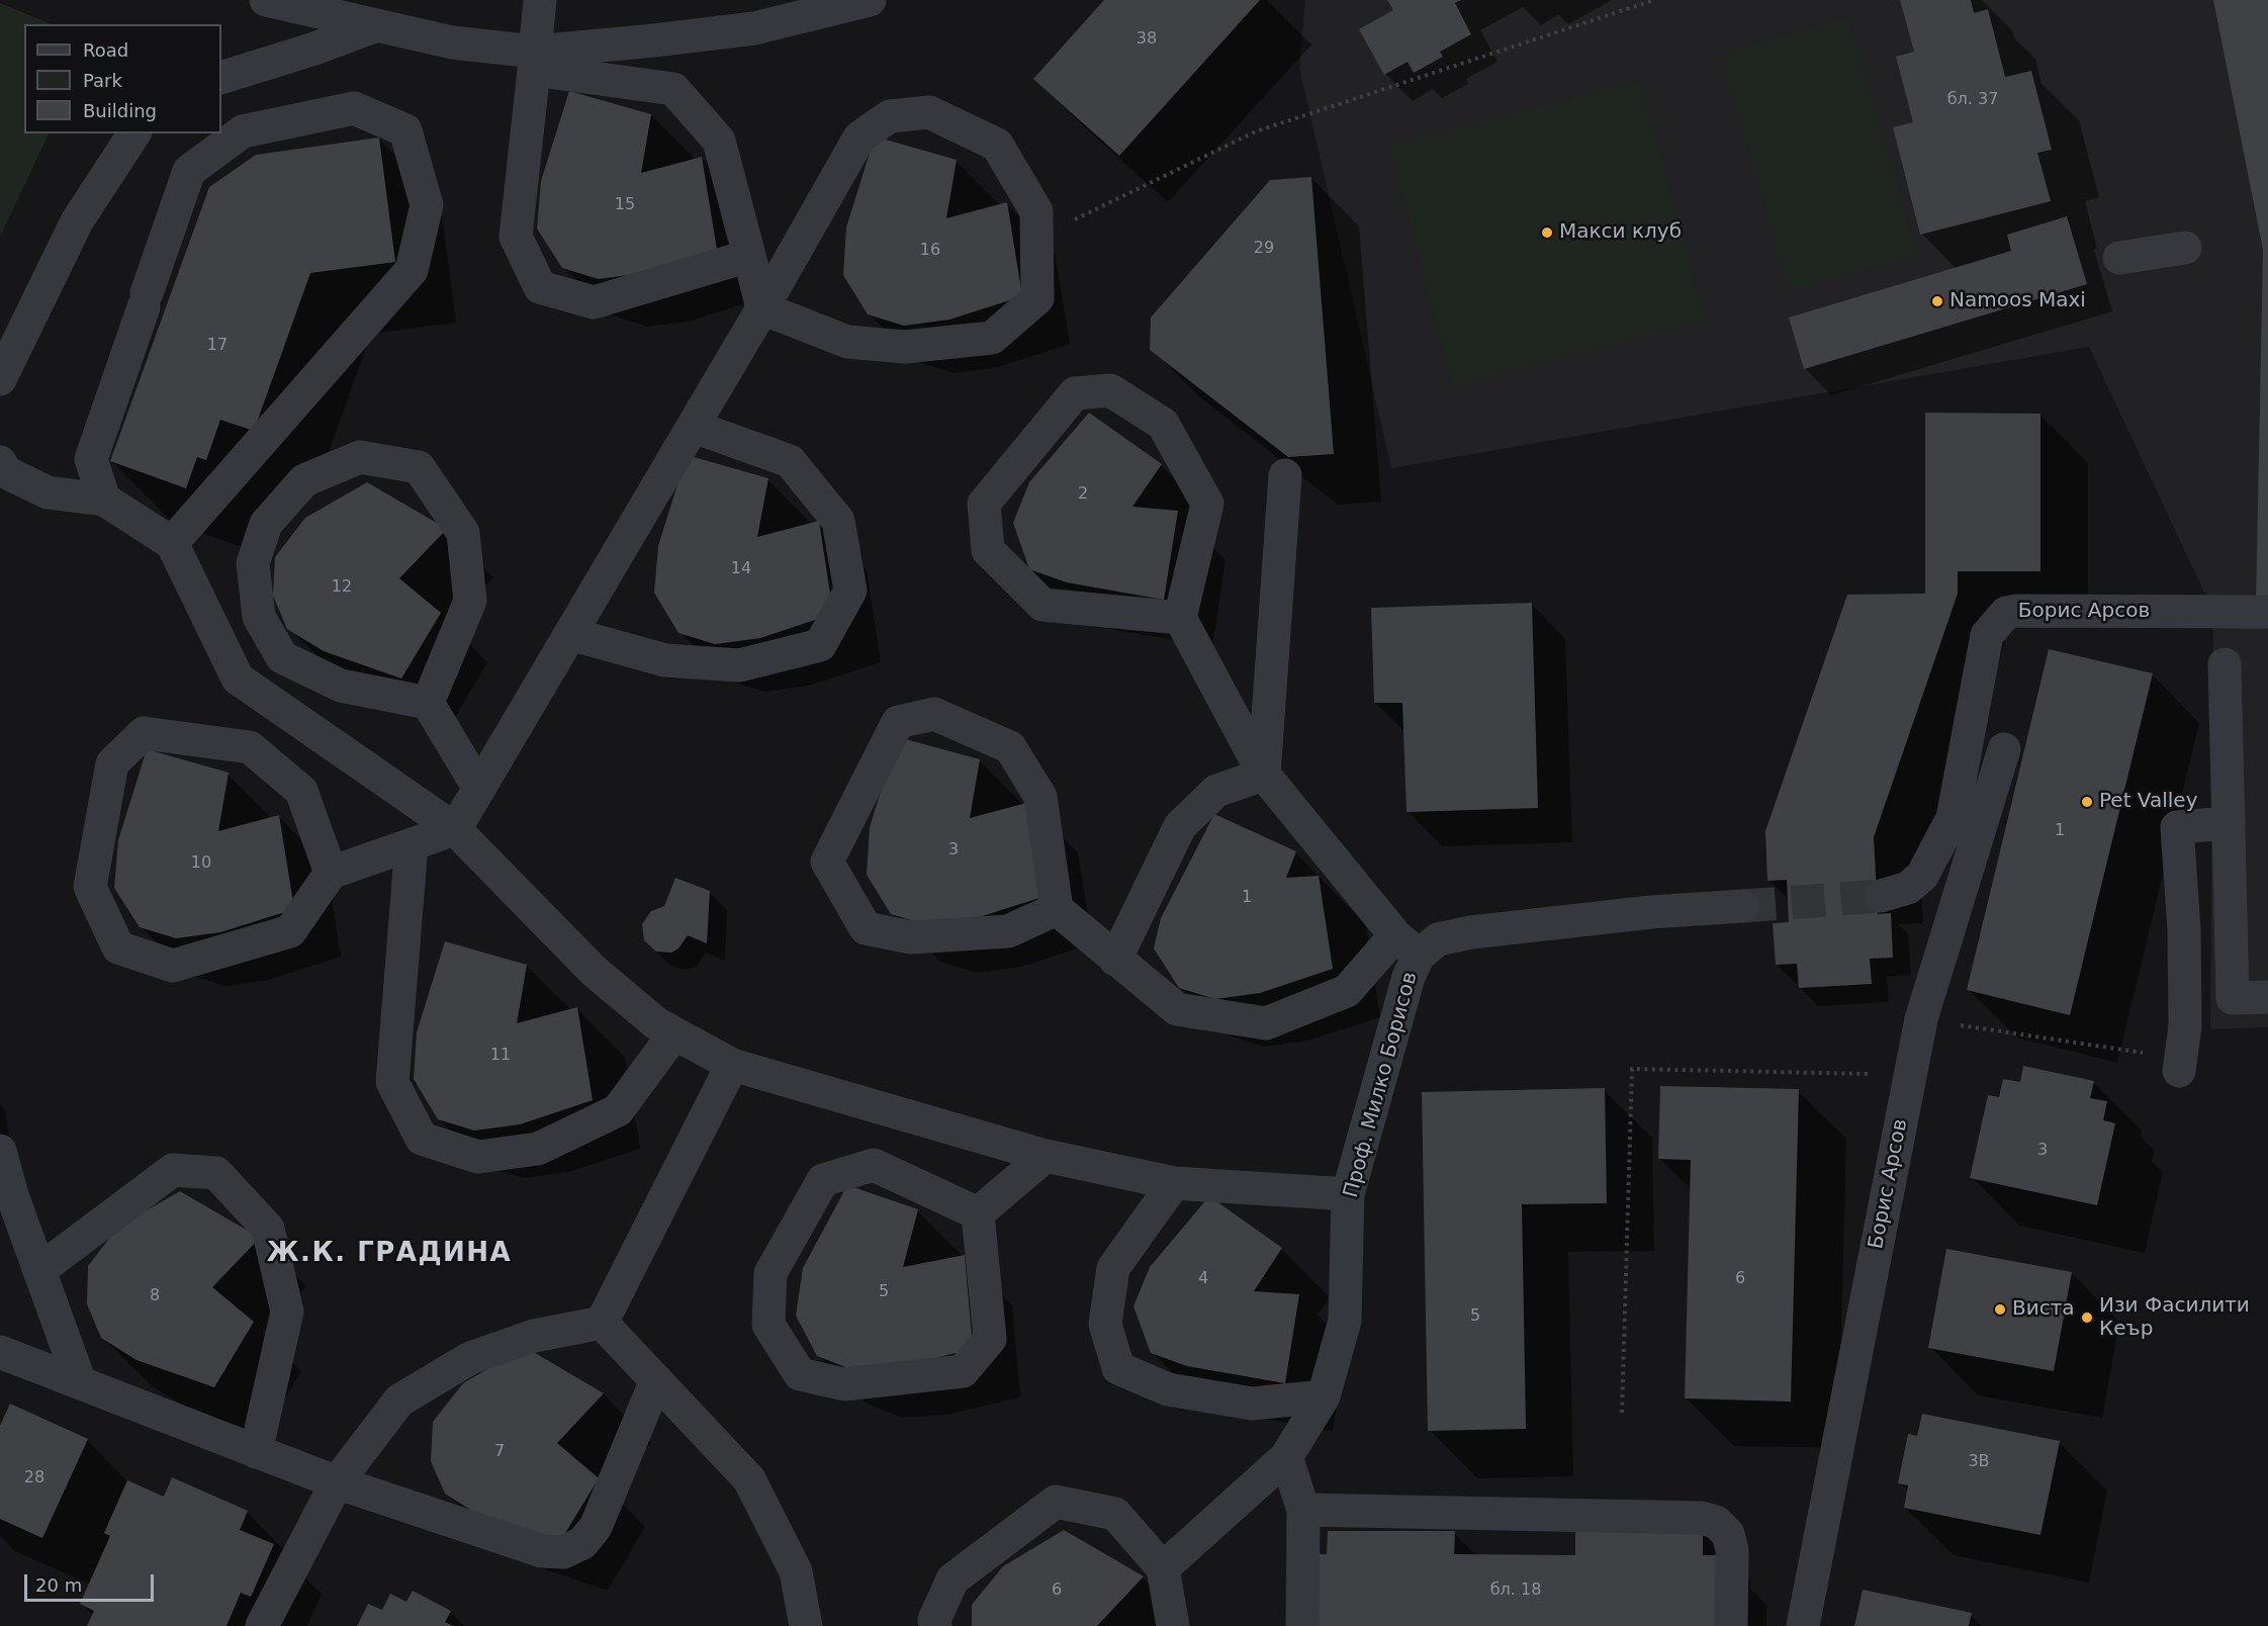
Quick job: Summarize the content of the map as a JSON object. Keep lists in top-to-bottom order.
{
  "streets": {
    "street": ["Борис Арсов", "Проф. Милко Борисов"]
  },
  "districts": ["Ж.К. ГРАДИНА"],
  "places": [
    "Макси клуб",
    "Namoos Maxi",
    "Pet Valley",
    "Виста",
    "Изи Фасилити Кеър"
  ],
  "house_numbers": [
    "38",
    "бл. 37",
    "15",
    "29",
    "16",
    "17",
    "2",
    "14",
    "12",
    "1",
    "3",
    "10",
    "1",
    "11",
    "3",
    "4",
    "6",
    "5",
    "8",
    "5",
    "7",
    "3В",
    "28",
    "6",
    "бл. 18"
  ],
  "legend": ["Road", "Park", "Building"],
  "scale_bar": "20 m"
}
